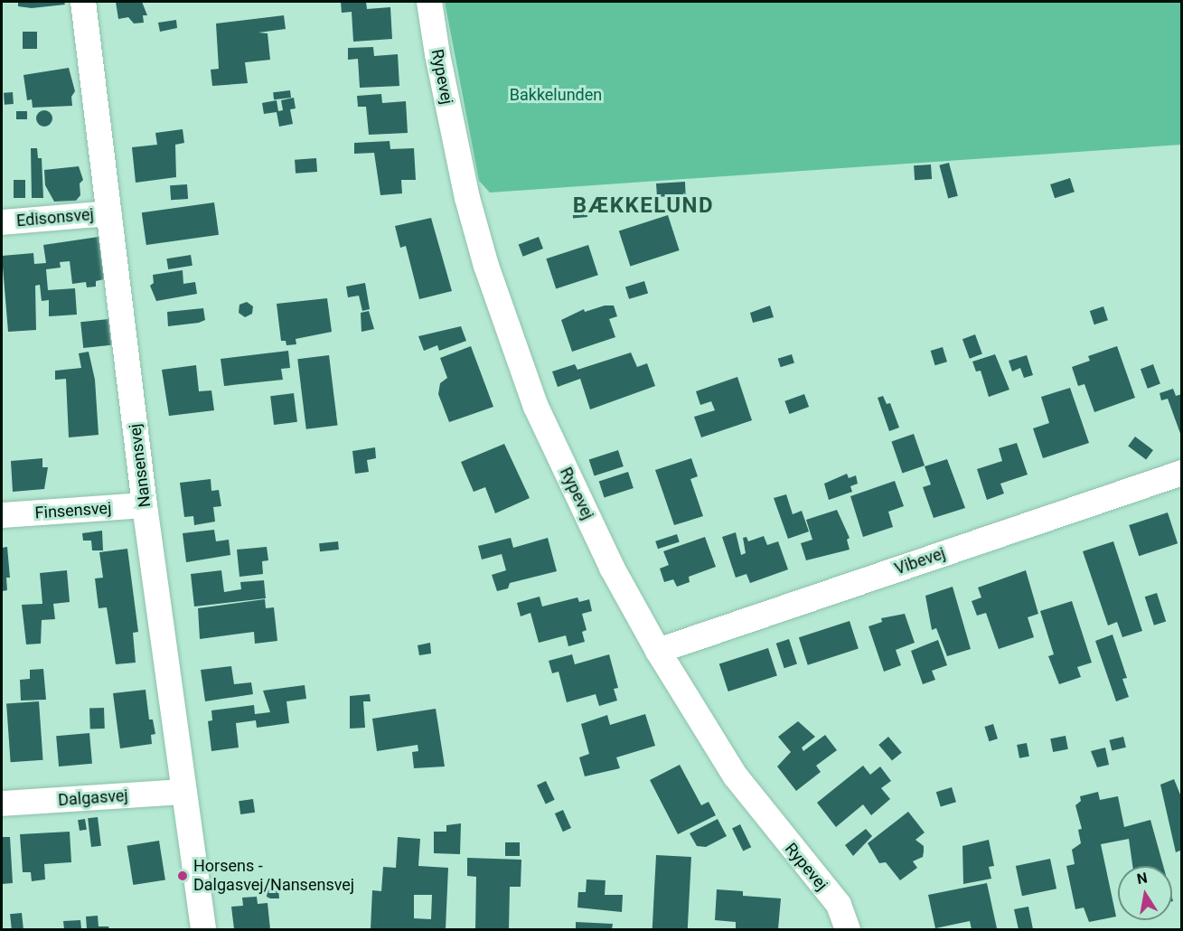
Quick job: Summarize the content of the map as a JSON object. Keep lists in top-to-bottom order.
{
  "streets": {
    "street": [
      "Rypevej",
      "Edisonsvej",
      "Nansensvej",
      "Finsensvej",
      "Vibevej",
      "Dalgasvej"
    ]
  },
  "crossings": [
    ["Rypevej", "Vibevej"],
    ["Edisonsvej", "Nansensvej"],
    ["Nansensvej", "Finsensvej"],
    ["Nansensvej", "Dalgasvej"]
  ],
  "districts": ["BÆKKELUND"],
  "parks": ["Bakkelunden"],
  "places": ["Horsens - Dalgasvej/Nansensvej"],
  "north": "top"
}
